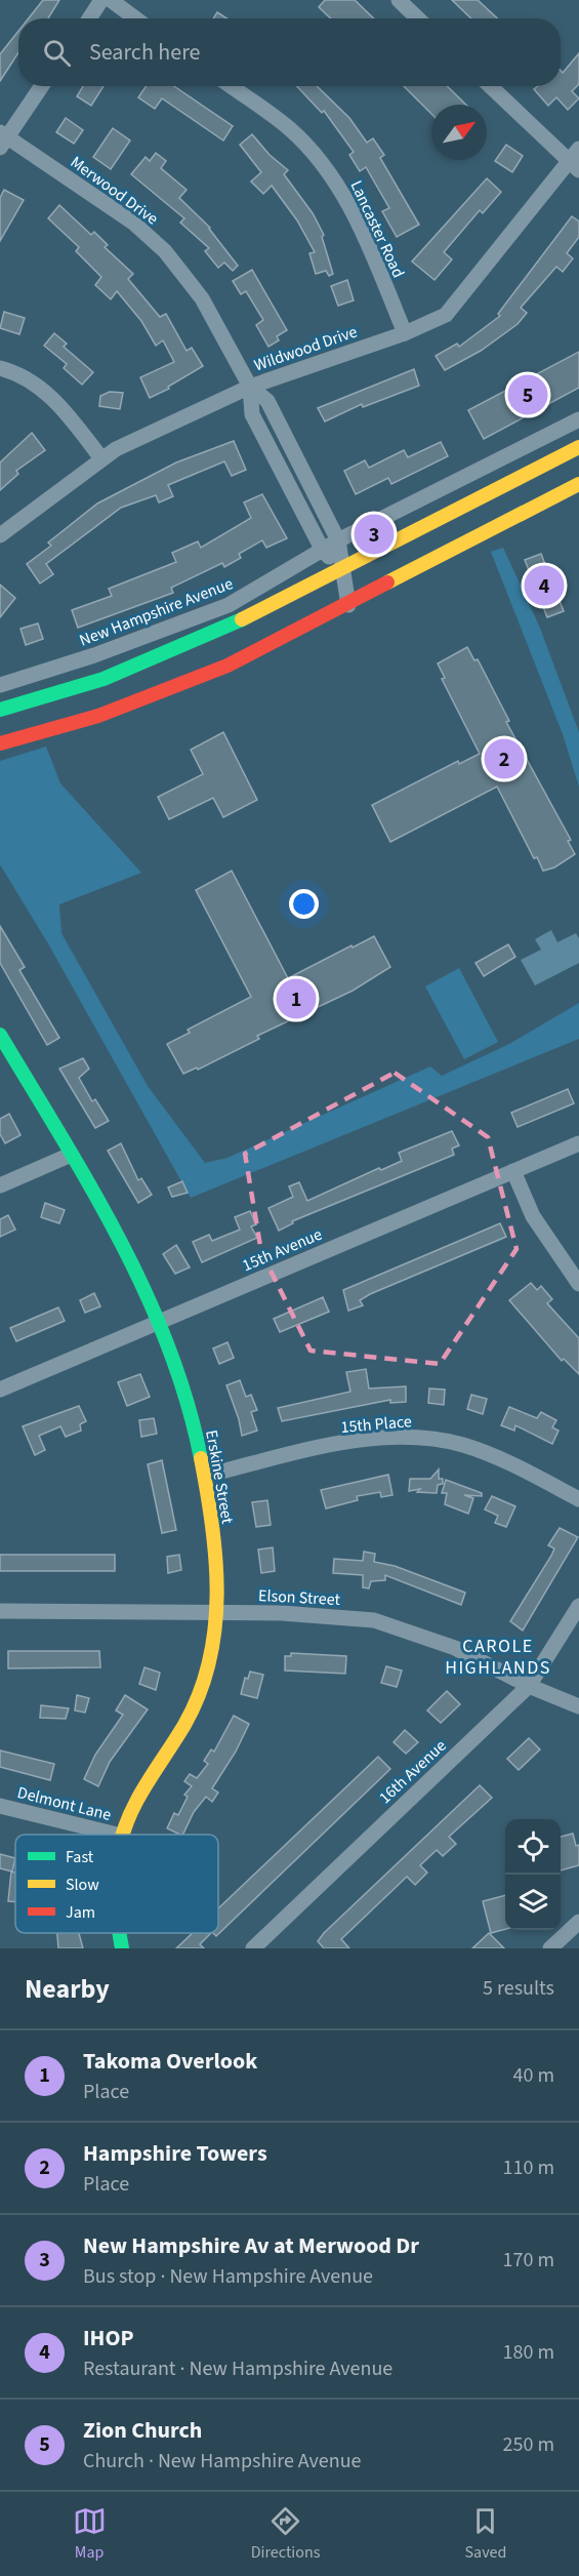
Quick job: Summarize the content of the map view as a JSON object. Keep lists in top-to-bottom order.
{
  "streets": {
    "main road": ["Erskine Street"],
    "street": [
      "Merwood Drive",
      "Lancaster Road",
      "Wildwood Drive",
      "New Hampshire Avenue",
      "15th Avenue",
      "15th Place",
      "Elson Street",
      "16th Avenue",
      "Delmont Lane"
    ]
  },
  "crossings": [
    ["Merwood Drive", "Wildwood Drive"],
    ["Merwood Drive", "New Hampshire Avenue"],
    ["Lancaster Road", "Wildwood Drive"],
    ["15th Avenue", "Erskine Street"],
    ["15th Place", "Erskine Street"],
    ["Erskine Street", "Elson Street"],
    ["Elson Street", "16th Avenue"]
  ],
  "districts": ["CAROLE HIGHLANDS"],
  "legend": ["Fast", "Slow", "Jam"],
  "north": "top right",
  "page": {
    "search": "Search here",
    "pins": [
      "5",
      "3",
      "4",
      "2",
      "1"
    ],
    "heading": ["Nearby", "5 results"],
    "list": [
      {
        "mark": "1",
        "name": "Takoma Overlook",
        "note": "Place",
        "value": "40 m"
      },
      {
        "mark": "2",
        "name": "Hampshire Towers",
        "note": "Place",
        "value": "110 m"
      },
      {
        "mark": "3",
        "name": "New Hampshire Av at Merwood Dr",
        "note": "Bus stop · New Hampshire Avenue",
        "value": "170 m"
      },
      {
        "mark": "4",
        "name": "IHOP",
        "note": "Restaurant · New Hampshire Avenue",
        "value": "180 m"
      },
      {
        "mark": "5",
        "name": "Zion Church",
        "note": "Church · New Hampshire Avenue",
        "value": "250 m"
      }
    ],
    "nav": ["Map", "Directions", "Saved"]
  }
}
